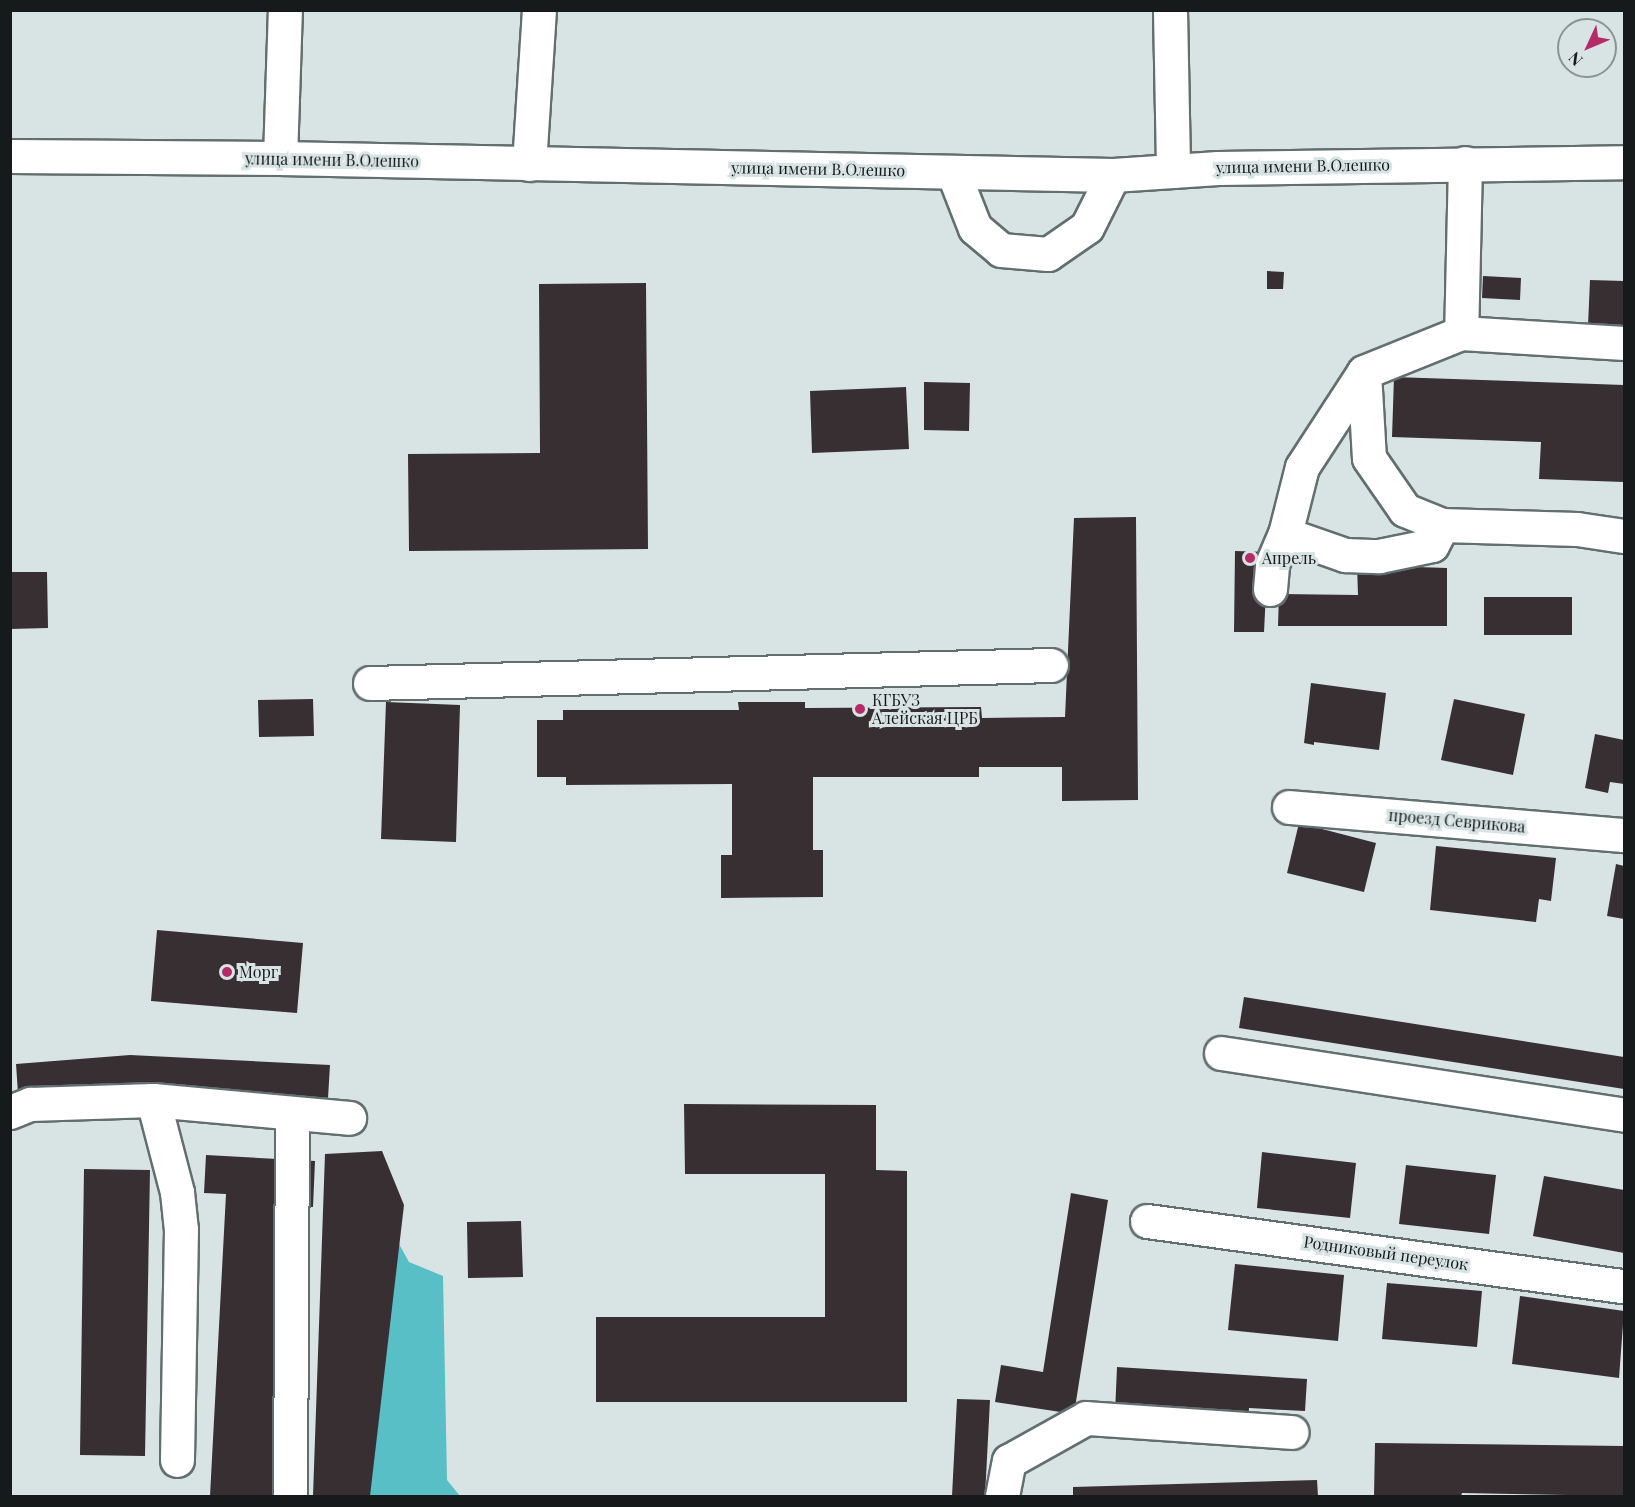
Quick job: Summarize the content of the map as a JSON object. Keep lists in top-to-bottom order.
{
  "streets": {
    "street": ["улица имени В.Олешко", "проезд Севрикова", "Родниковый переулок"]
  },
  "places": ["Апрель", "КГБУЗ Алейская ЦРБ", "Морг"],
  "north": "bottom left"
}
